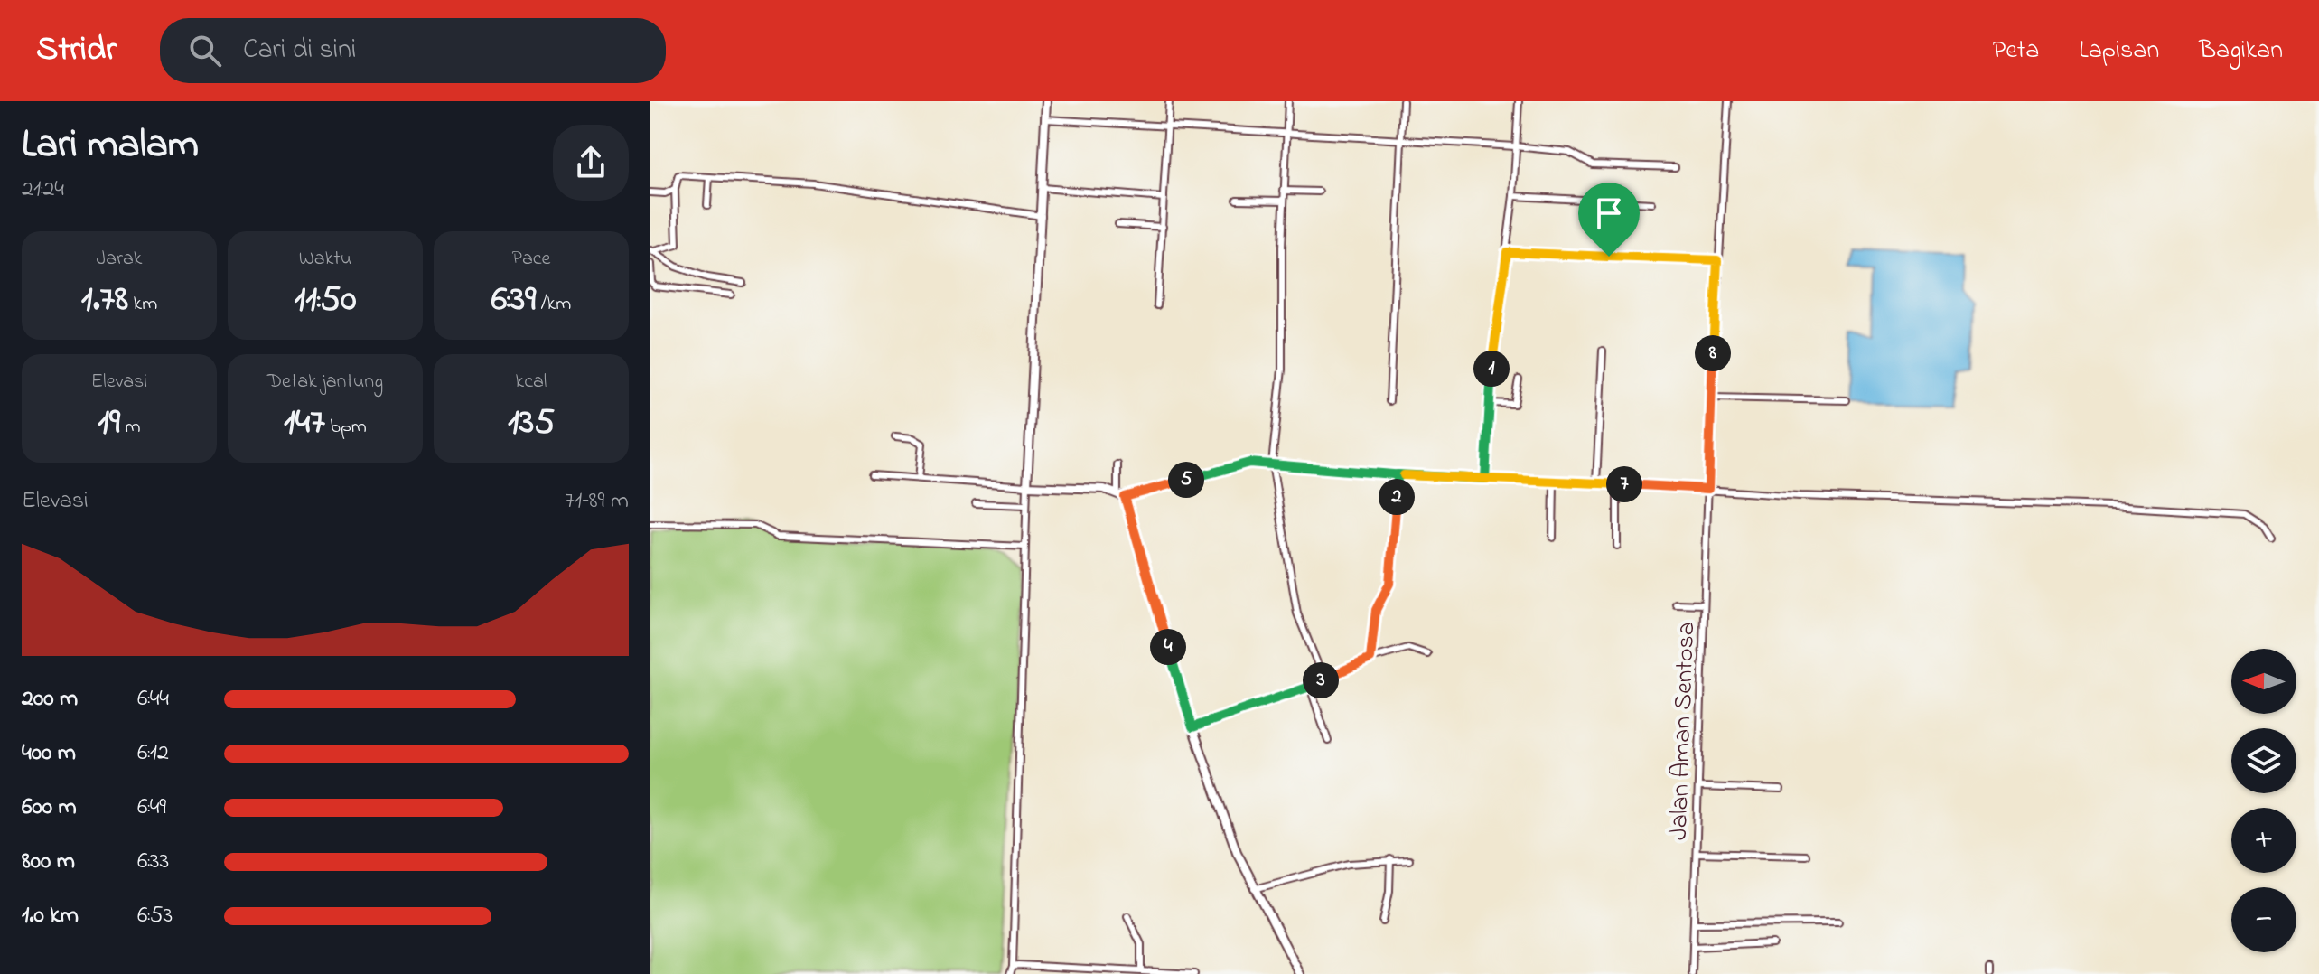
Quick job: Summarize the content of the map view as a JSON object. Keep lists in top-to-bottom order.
{
  "streets": {
    "street": ["Jalan Aman Sentosa"]
  },
  "north": "left",
  "page": {
    "header": "Stridr",
    "search": "Cari di sini",
    "nav": ["Peta", "Lapisan", "Bagikan"],
    "heading": ["Lari malam", "21:24"],
    "stats": [
      ["Jarak", "1.78 km"],
      ["Waktu", "11:50"],
      ["Pace", "6:39 /km"],
      ["Elevasi", "19 m"],
      ["Detak jantung", "147 bpm"],
      ["kcal", "135"]
    ],
    "pins": [
      "8",
      "1",
      "5",
      "7",
      "2",
      "4",
      "3"
    ],
    "chart": ["Elevasi", "71–89 m"],
    "map_buttons": ["+", "−"],
    "list": [
      {
        "name": "200 m",
        "note": "6:44"
      },
      {
        "name": "400 m",
        "note": "6:12"
      },
      {
        "name": "600 m",
        "note": "6:49"
      },
      {
        "name": "800 m",
        "note": "6:33"
      },
      {
        "name": "1.0 km",
        "note": "6:53"
      }
    ]
  }
}
